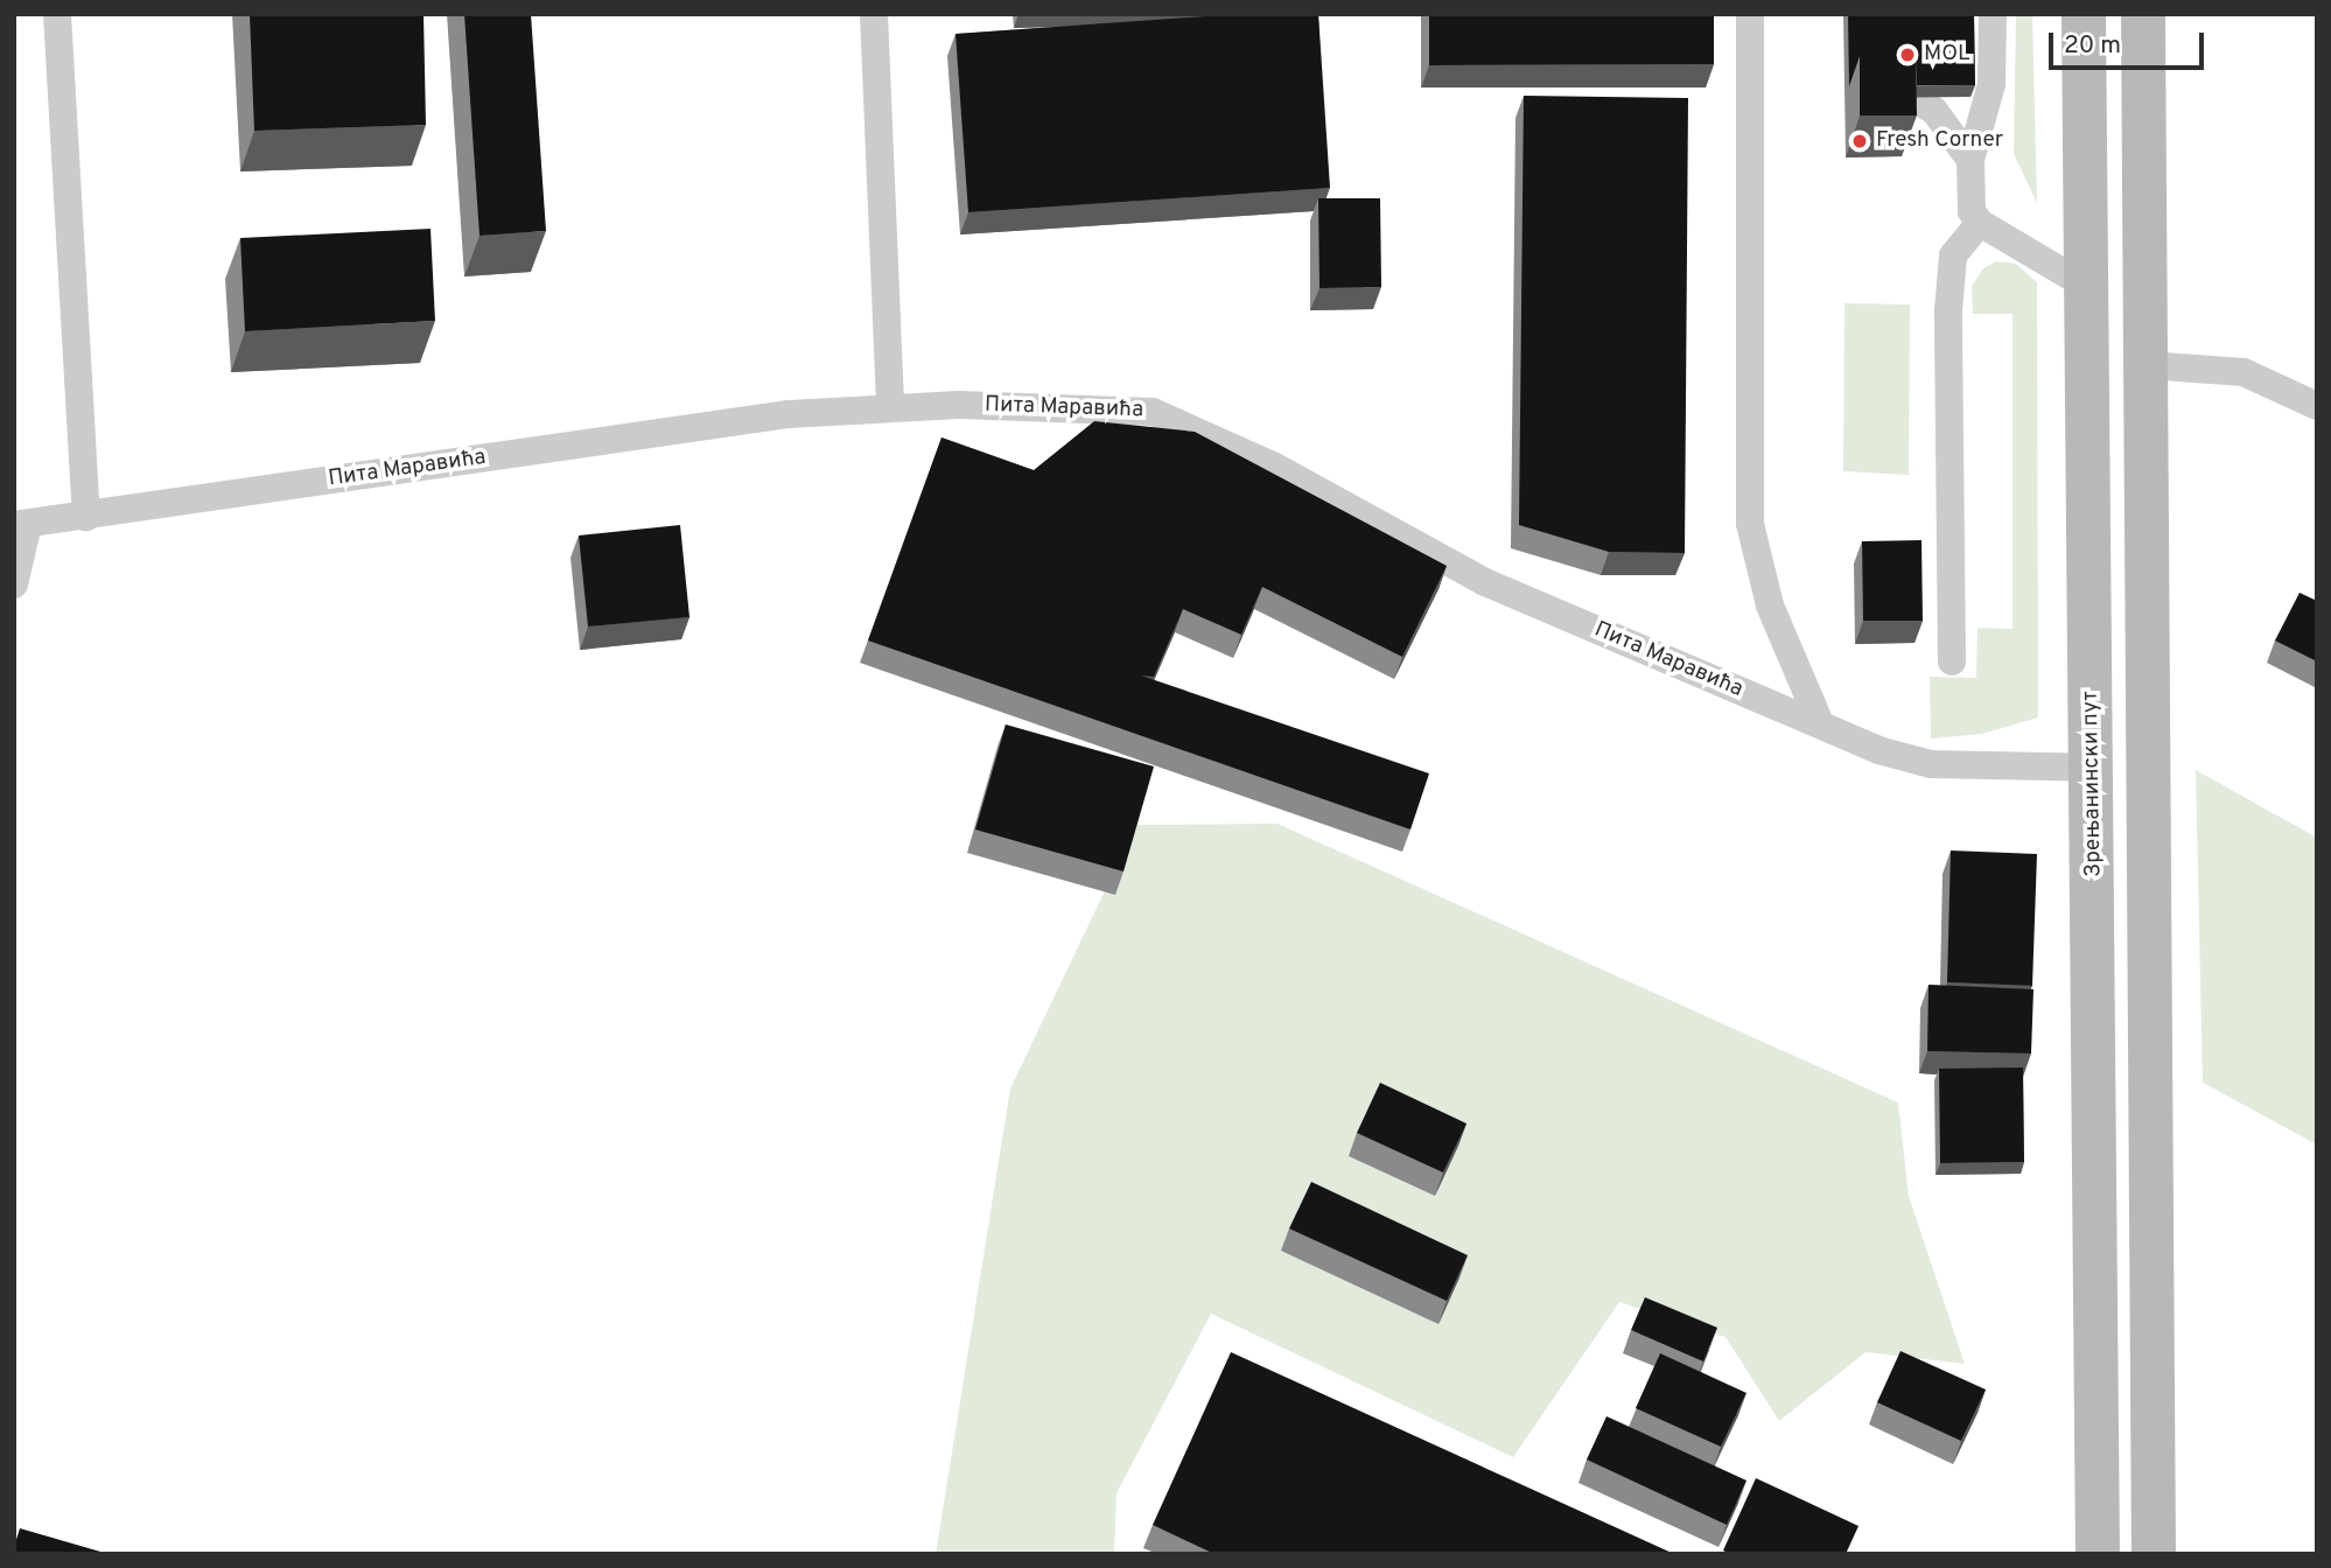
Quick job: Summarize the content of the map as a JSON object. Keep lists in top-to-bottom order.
{
  "streets": {
    "main road": ["Зрењанински пут"],
    "lane": ["Пита Маравића"]
  },
  "crossings": [
    ["Пита Маравића", "Зрењанински пут"]
  ],
  "places": ["MOL", "Fresh Corner"],
  "scale_bar": "20 m"
}
